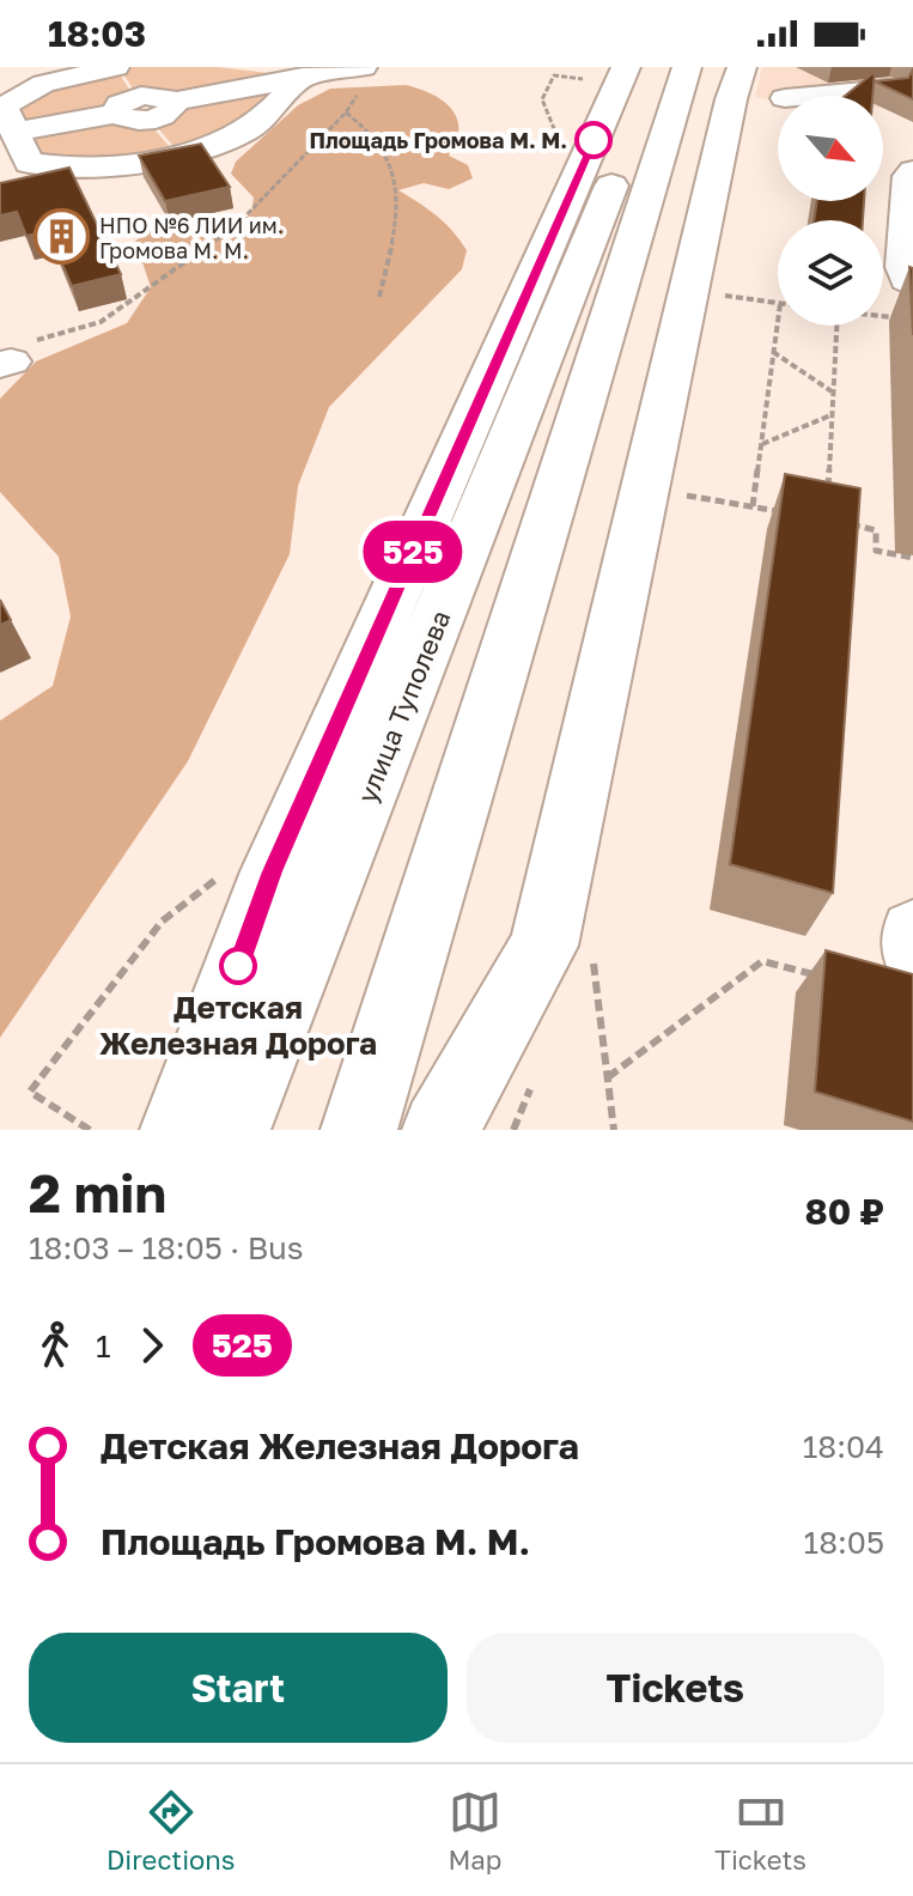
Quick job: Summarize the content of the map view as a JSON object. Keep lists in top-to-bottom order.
{
  "streets": {
    "main road": ["улица Туполева"]
  },
  "places": {
    "other": ["Площадь Громова М. М.", "Детская Железная Дорога"],
    "building": ["НПО №6 ЛИИ им. Громова М. М."]
  },
  "lines": ["bus line 525"],
  "north": "bottom right",
  "page": {
    "status": "18:03",
    "on_map": "525",
    "heading": ["2 min", "18:03 – 18:05 · Bus", "80 ₽"],
    "legs": ["1", "525"],
    "list": [
      {
        "name": "Детская Железная Дорога",
        "value": "18:04"
      },
      {
        "name": "Площадь Громова М. М.",
        "value": "18:05"
      }
    ],
    "buttons": ["Start", "Tickets"],
    "tabs": ["Directions", "Map", "Tickets"]
  }
}
